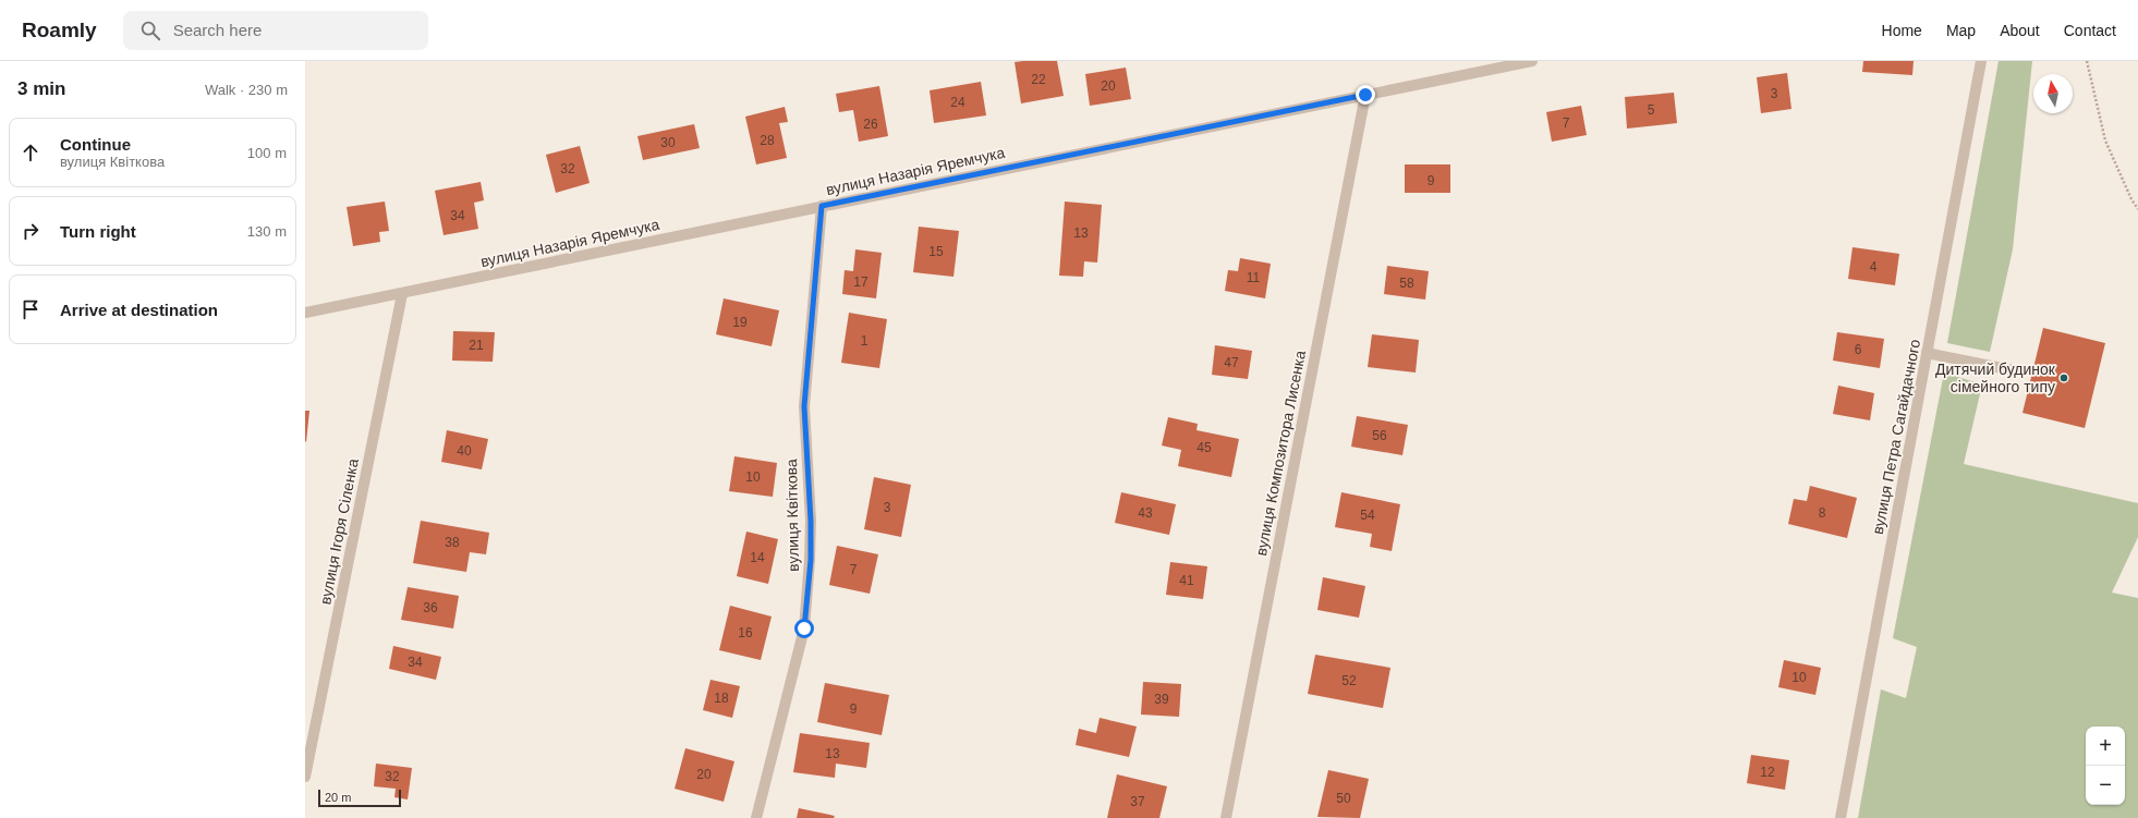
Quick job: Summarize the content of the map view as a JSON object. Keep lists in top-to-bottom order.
{
  "streets": {
    "street": [
      "вулиця Назарія Яремчука",
      "вулиця Петра Сагайдачного",
      "вулиця Композитора Лисенка",
      "вулиця Квіткова",
      "вулиця Ігоря Сіленка"
    ]
  },
  "crossings": [
    ["вулиця Назарія Яремчука", "вулиця Композитора Лисенка"],
    ["вулиця Назарія Яремчука", "вулиця Квіткова"],
    ["вулиця Назарія Яремчука", "вулиця Ігоря Сіленка"]
  ],
  "places": ["Дитячий будинок сімейного типу"],
  "house_numbers": [
    "22",
    "20",
    "3",
    "24",
    "5",
    "7",
    "26",
    "28",
    "30",
    "32",
    "9",
    "34",
    "13",
    "15",
    "4",
    "11",
    "17",
    "58",
    "19",
    "1",
    "21",
    "6",
    "47",
    "56",
    "45",
    "40",
    "10",
    "3",
    "43",
    "8",
    "54",
    "38",
    "14",
    "7",
    "41",
    "36",
    "16",
    "34",
    "10",
    "52",
    "18",
    "39",
    "9",
    "13",
    "12",
    "20",
    "32",
    "50",
    "37"
  ],
  "scale_bar": "20 m",
  "north": "top",
  "page": {
    "header": "Roamly",
    "search": "Search here",
    "nav": [
      "Home",
      "Map",
      "About",
      "Contact"
    ],
    "heading": ["3 min", "Walk · 230 m"],
    "list": [
      ["Continue", "вулиця Квіткова", "100 m"],
      ["Turn right", "130 m"],
      "Arrive at destination"
    ],
    "map_buttons": ["+", "−"],
    "scale": "20 m"
  }
}
